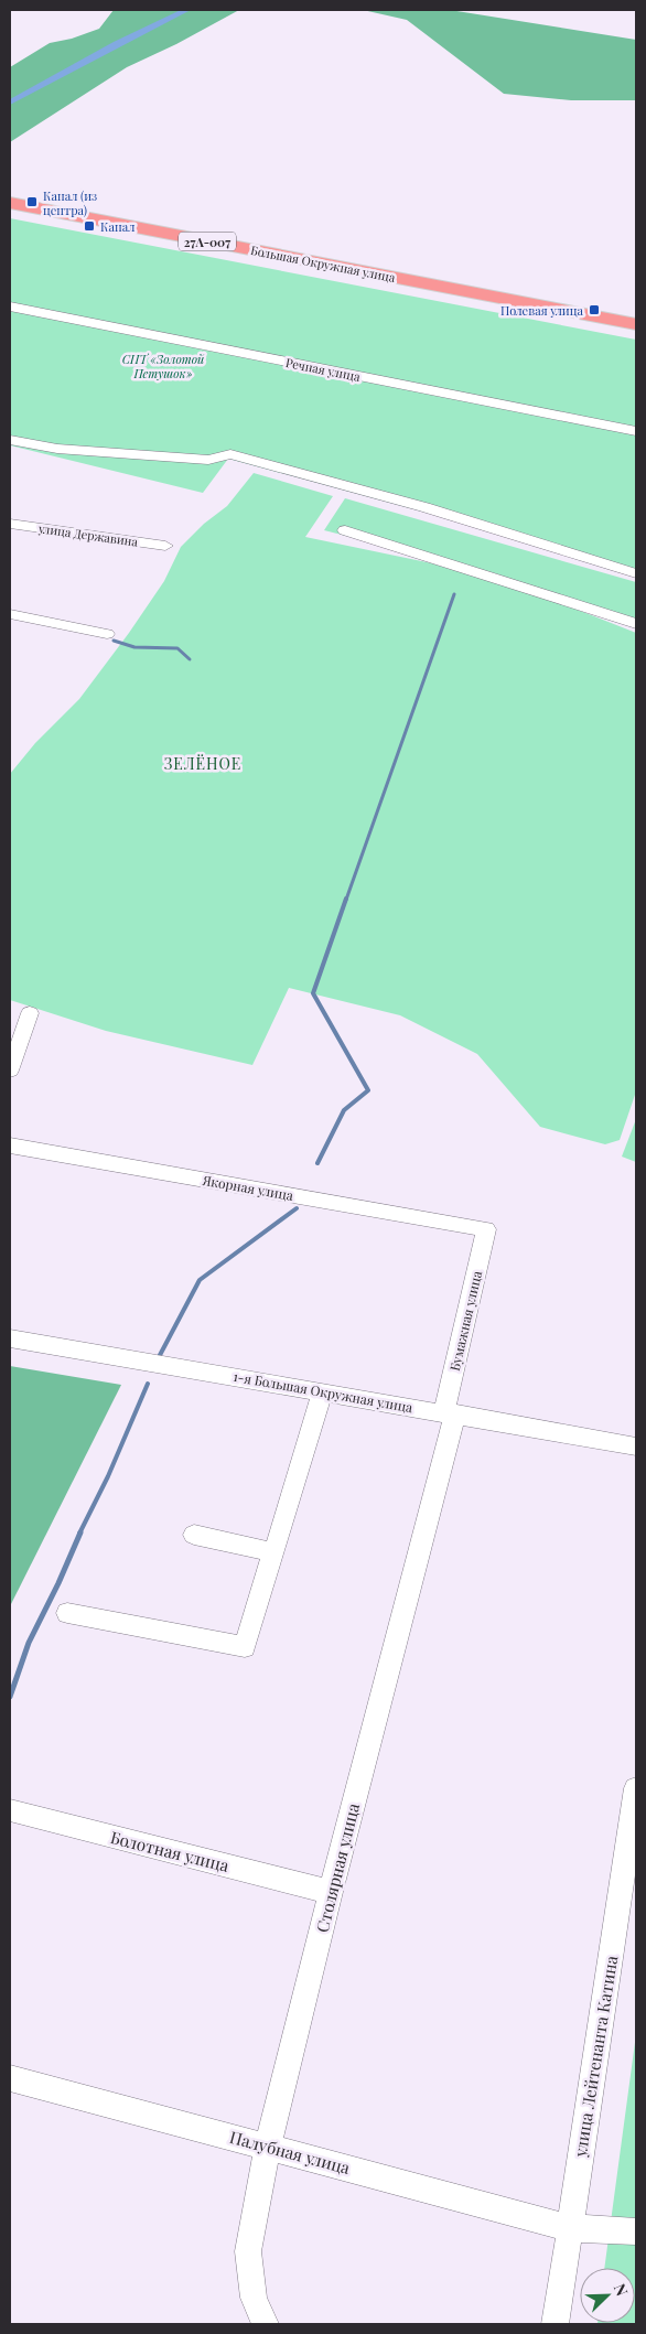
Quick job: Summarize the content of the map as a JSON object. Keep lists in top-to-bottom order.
{
  "streets": {
    "highway": ["27А-007", "Большая Окружная улица"],
    "street": [
      "Речная улица",
      "улица Державина",
      "Якорная улица",
      "Бумажная улица",
      "1-я Большая Окружная улица",
      "Болотная улица",
      "Столярная улица",
      "улица Лейтенанта Катина",
      "Палубная улица"
    ]
  },
  "crossings": [
    ["Якорная улица", "Бумажная улица"],
    ["Бумажная улица", "1-я Большая Окружная улица"],
    ["Бумажная улица", "Столярная улица"],
    ["1-я Большая Окружная улица", "Столярная улица"],
    ["Болотная улица", "Столярная улица"],
    ["Столярная улица", "Палубная улица"],
    ["улица Лейтенанта Катина", "Палубная улица"]
  ],
  "districts": ["ЗЕЛЁНОЕ"],
  "parks": ["СНТ «Золотой Петушок»"],
  "places": {
    "transit": ["Канал (из центра)", "Канал", "Полевая улица"]
  },
  "north": "top right"
}
